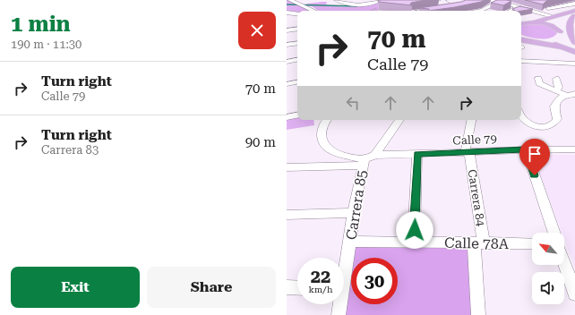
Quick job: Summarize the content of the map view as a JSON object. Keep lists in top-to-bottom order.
{
  "streets": {
    "street": [
      "Calle 79",
      "Carrera 84",
      "Carrera 85",
      "Calle 78A"
    ]
  },
  "crossings": [
    ["Calle 79", "Carrera 84"],
    ["Calle 79", "Carrera 85"],
    ["Carrera 84", "Calle 78A"],
    ["Carrera 85", "Calle 78A"]
  ],
  "north": "top left",
  "page": {
    "heading": ["1 min", "190 m · 11:30"],
    "turn": ["70 m", "Calle 79"],
    "list": [
      {
        "name": "Turn right",
        "note": "Calle 79",
        "value": "70 m"
      },
      {
        "name": "Turn right",
        "note": "Carrera 83",
        "value": "90 m"
      }
    ],
    "speed": "22 km/h",
    "limit": "30",
    "buttons": ["Exit", "Share"]
  }
}
